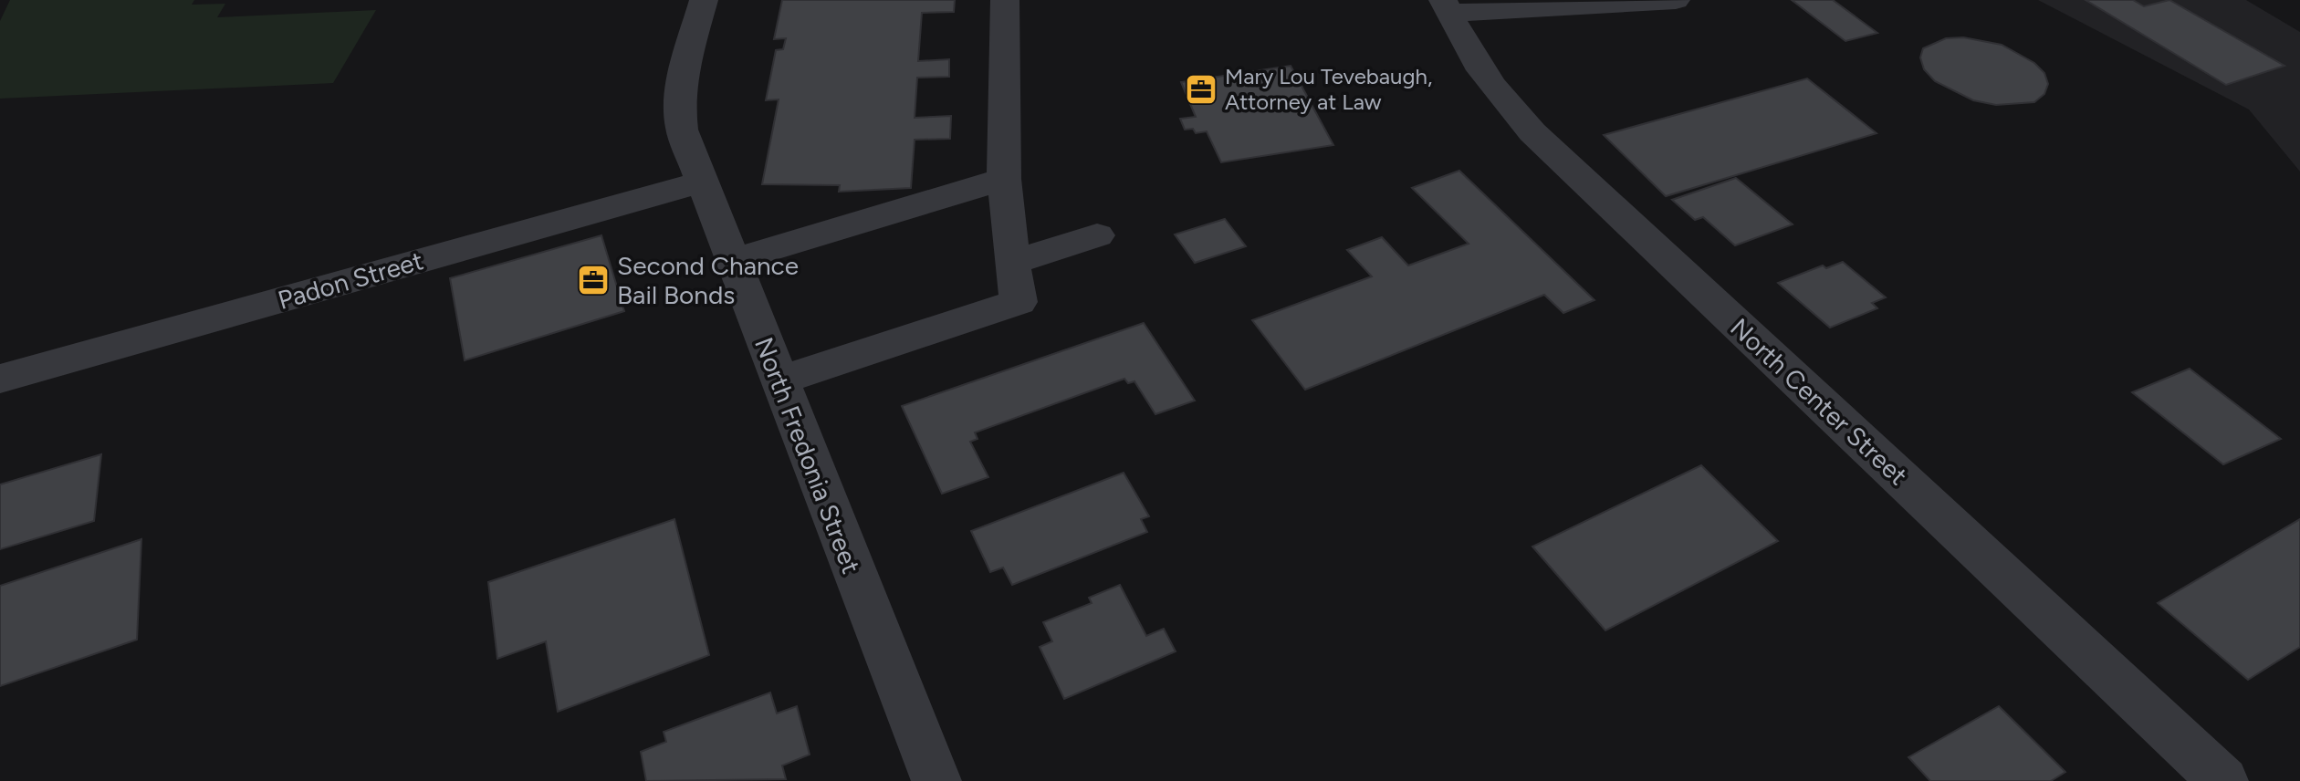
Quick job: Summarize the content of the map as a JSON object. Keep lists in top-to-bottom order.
{
  "streets": {
    "street": ["Padon Street", "North Center Street", "North Fredonia Street"]
  },
  "crossings": [
    ["Padon Street", "North Fredonia Street"]
  ],
  "places": {
    "office": ["Mary Lou Tevebaugh, Attorney at Law", "Second Chance Bail Bonds"]
  }
}
